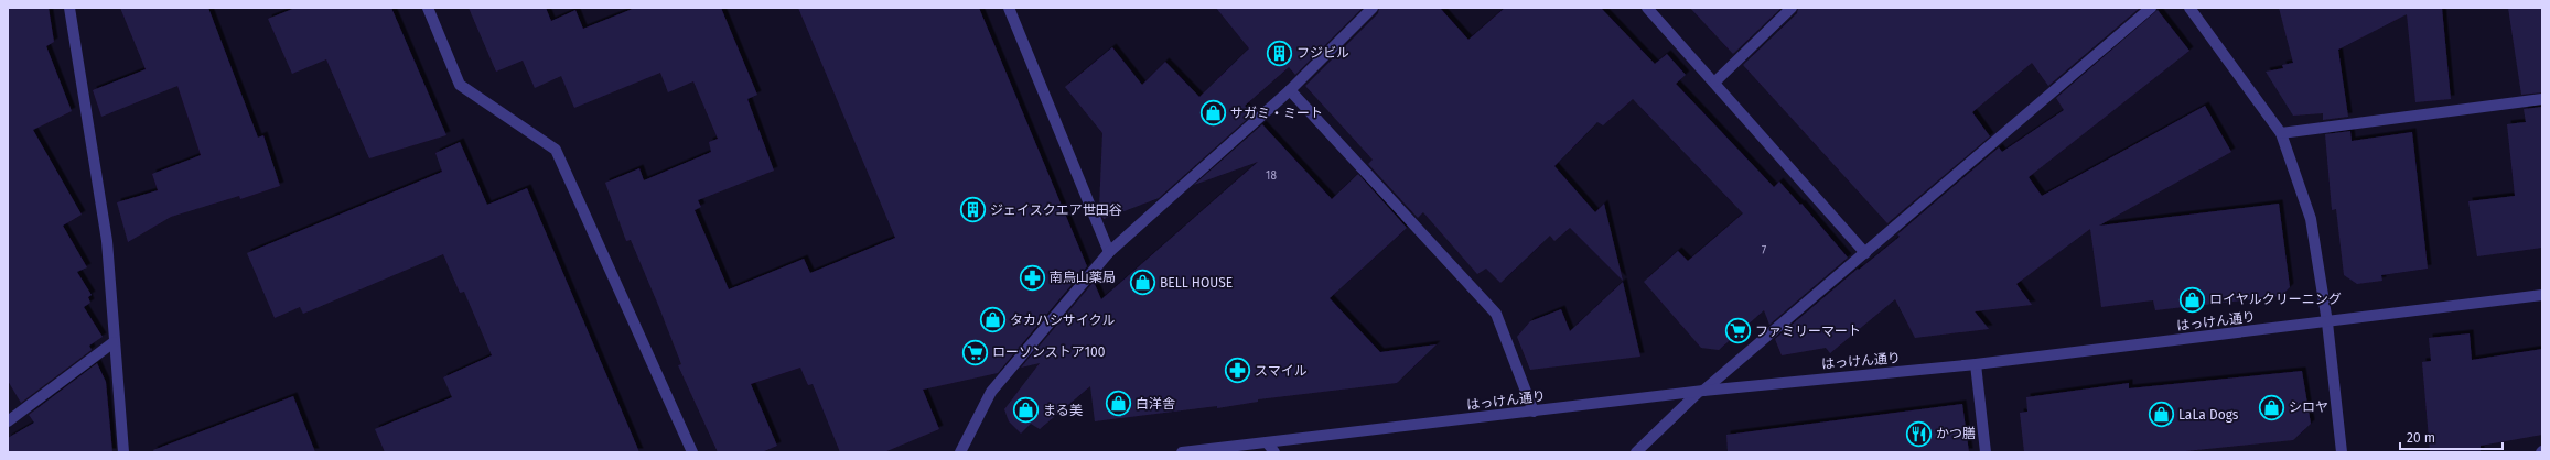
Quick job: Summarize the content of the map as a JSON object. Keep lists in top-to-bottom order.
{
  "streets": {
    "street": ["はっけん通り"]
  },
  "places": {
    "building": ["フジビル", "ジェイスクエア世田谷"],
    "shop": [
      "サガミ・ミート",
      "BELL HOUSE",
      "ロイヤルクリーニング",
      "タカハシサイクル",
      "白洋舎",
      "シロヤ",
      "まる美",
      "LaLa Dogs"
    ],
    "pharmacy": ["南烏山薬局", "スマイル"],
    "supermarket": ["ファミリーマート", "ローソンストア100"],
    "restaurant": ["かつ膳"]
  },
  "house_numbers": ["18", "7"],
  "scale_bar": "20 m"
}
